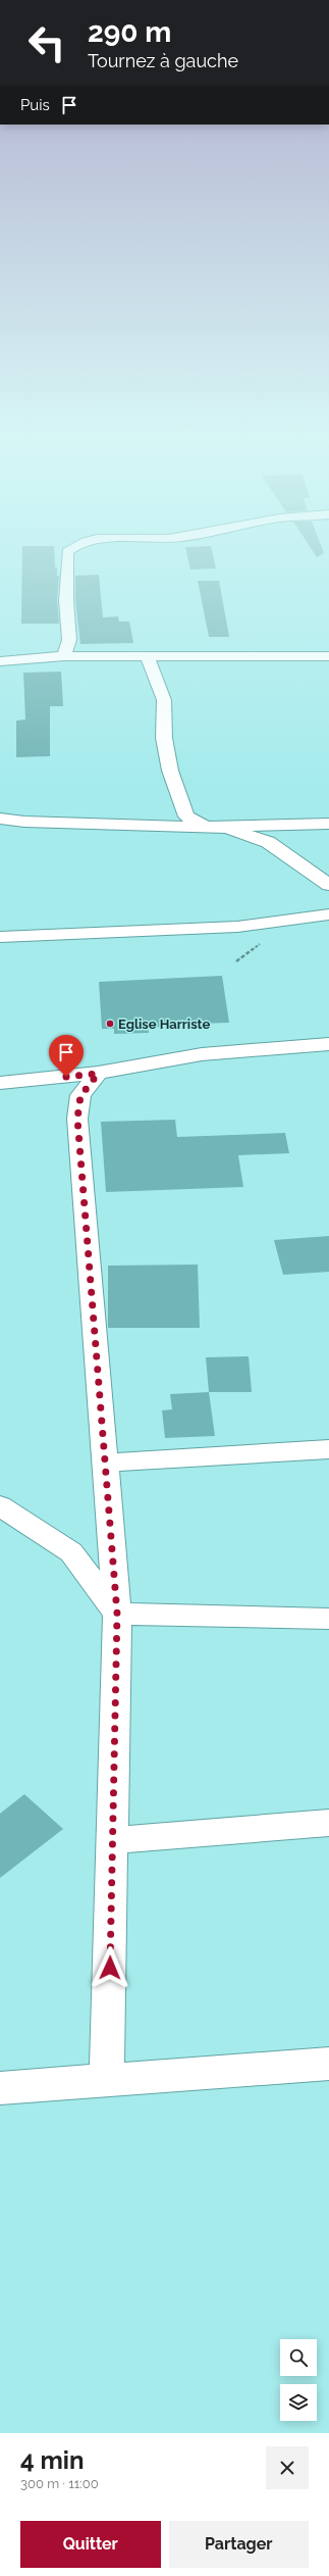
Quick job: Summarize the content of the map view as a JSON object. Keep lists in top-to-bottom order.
{
  "places": ["Eglise Harriste"],
  "page": {
    "turn": ["290 m", "Tournez à gauche"],
    "then": "Puis",
    "heading": ["4 min", "300 m · 11:00"],
    "buttons": ["Quitter", "Partager"]
  }
}
